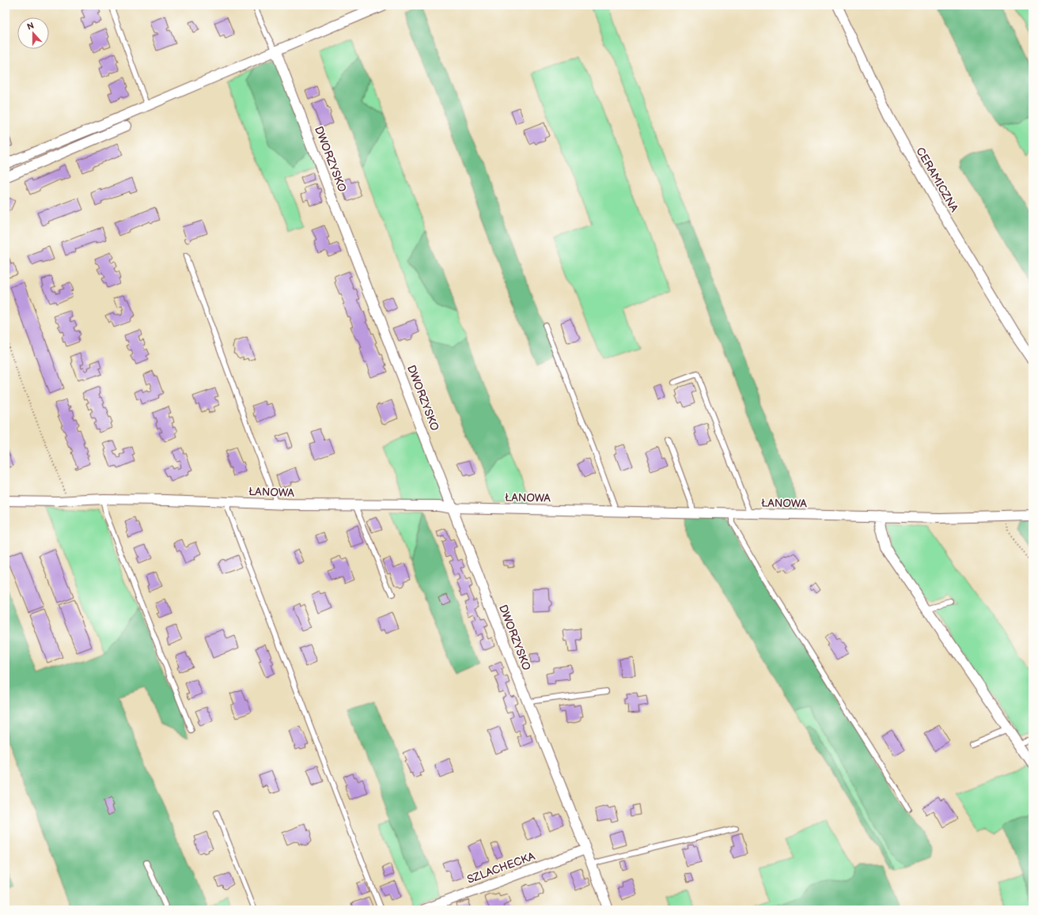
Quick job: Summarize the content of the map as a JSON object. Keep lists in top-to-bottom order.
{
  "streets": {
    "street": [
      "DWORZYSKO",
      "CERAMICZNA",
      "ŁANOWA",
      "SZLACHECKA"
    ]
  },
  "crossings": [
    ["DWORZYSKO", "ŁANOWA"],
    ["DWORZYSKO", "SZLACHECKA"]
  ],
  "north": "top"
}
